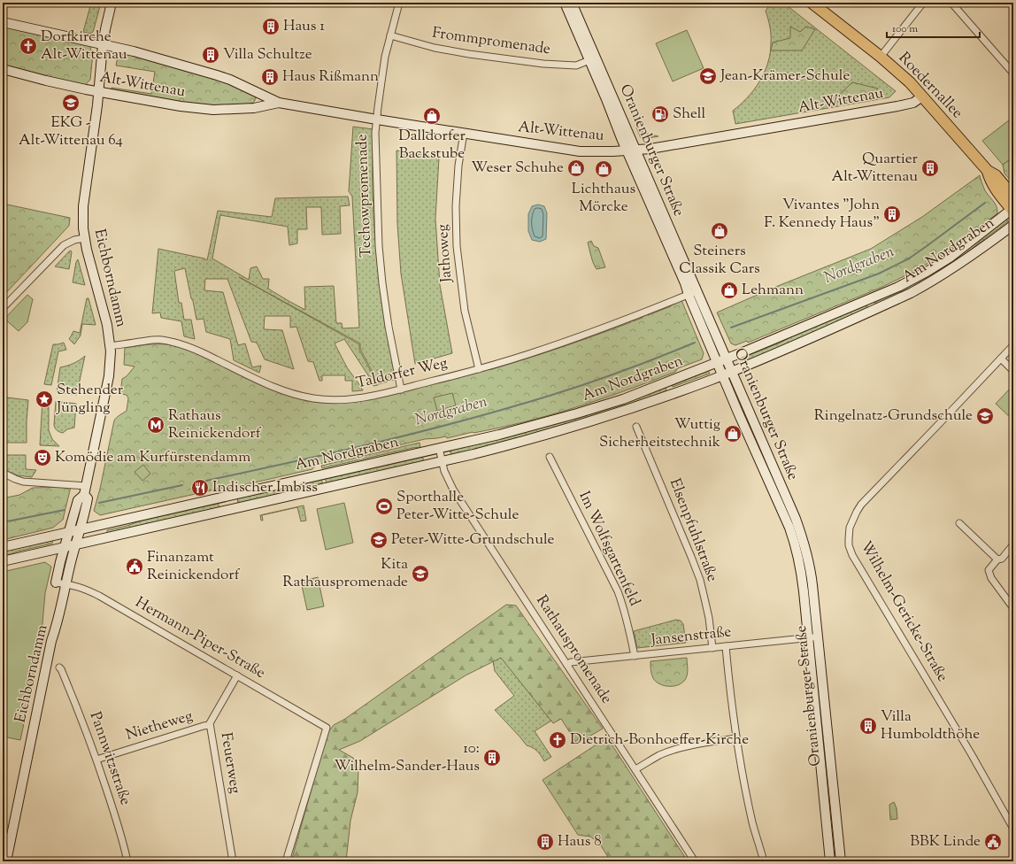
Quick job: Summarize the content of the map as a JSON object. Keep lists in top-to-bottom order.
{
  "streets": {
    "main road": [
      "Alt-Wittenau",
      "Roedernallee",
      "Oranienburger Straße",
      "Am Nordgraben",
      "Eichborndamm"
    ],
    "street": [
      "Frommpromenade",
      "Techowpromenade",
      "Jathoweg",
      "Taldorfer Weg",
      "Elsenpfuhlstraße",
      "Im Wolfsgartenfeld",
      "Wilhelm-Gericke-Straße",
      "Jansenstraße",
      "Hermann-Piper-Straße",
      "Rathauspromenade",
      "Nietheweg",
      "Pannwitzstraße",
      "Feuerweg"
    ]
  },
  "crossings": [
    ["Frommpromenade", "Oranienburger Straße"],
    ["Frommpromenade", "Techowpromenade"],
    ["Alt-Wittenau", "Roedernallee"],
    ["Alt-Wittenau", "Oranienburger Straße"],
    ["Alt-Wittenau", "Techowpromenade"],
    ["Alt-Wittenau", "Jathoweg"],
    ["Alt-Wittenau", "Eichborndamm"],
    ["Roedernallee", "Am Nordgraben"],
    ["Oranienburger Straße", "Am Nordgraben"],
    ["Oranienburger Straße", "Taldorfer Weg"],
    ["Oranienburger Straße", "Jansenstraße"],
    ["Techowpromenade", "Taldorfer Weg"],
    ["Am Nordgraben", "Eichborndamm"],
    ["Am Nordgraben", "Rathauspromenade"],
    ["Jathoweg", "Taldorfer Weg"],
    ["Eichborndamm", "Taldorfer Weg"],
    ["Eichborndamm", "Hermann-Piper-Straße"],
    ["Elsenpfuhlstraße", "Jansenstraße"],
    ["Im Wolfsgartenfeld", "Jansenstraße"],
    ["Jansenstraße", "Rathauspromenade"],
    ["Hermann-Piper-Straße", "Feuerweg"],
    ["Nietheweg", "Pannwitzstraße"],
    ["Nietheweg", "Feuerweg"]
  ],
  "water": ["Nordgraben"],
  "places": {
    "building": [
      "Haus 1",
      "Villa Schultze",
      "Haus Rißmann",
      "Quartier Alt-Wittenau",
      "Vivantes \"John F. Kennedy Haus\"",
      "Villa Humboldthöhe",
      "10: Wilhelm-Sander-Haus",
      "Haus 8"
    ],
    "church": ["Dorfkirche Alt-Wittenau", "Dietrich-Bonhoeffer-Kirche"],
    "school or university": [
      "Jean-Krämer-Schule",
      "EKG - Alt-Wittenau 64",
      "Ringelnatz-Grundschule",
      "Peter-Witte-Grundschule",
      "Kita Rathauspromenade"
    ],
    "fuel station": ["Shell"],
    "shop": [
      "Dalldorfer Backstube",
      "Weser Schuhe",
      "Lichthaus Mörcke",
      "Steiners Classik Cars",
      "Lehmann",
      "Wuttig Sicherheitstechnik"
    ],
    "place": ["Stehender Jüngling"],
    "metro station": ["Rathaus Reinickendorf"],
    "theatre": ["Komödie am Kurfürstendamm"],
    "restaurant": ["Indischer Imbiss"],
    "sports": ["Sporthalle Peter-Witte-Schule"],
    "public building": ["Finanzamt Reinickendorf", "BBK Linde"]
  },
  "scale_bar": "100 m"
}
